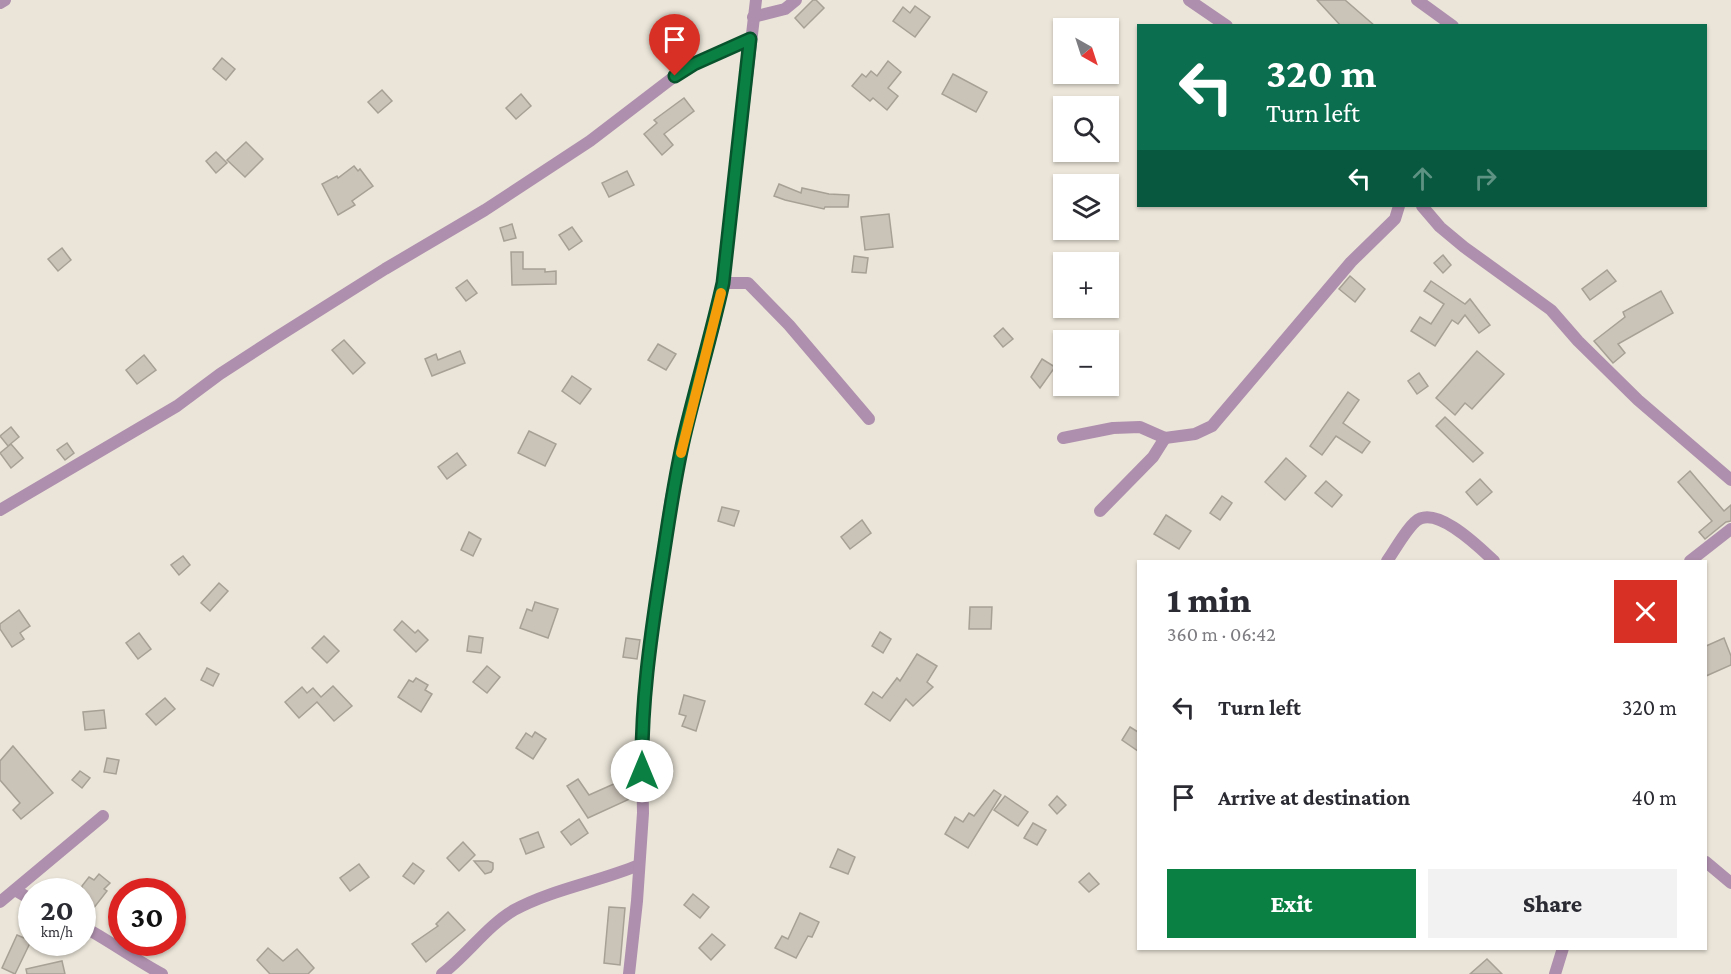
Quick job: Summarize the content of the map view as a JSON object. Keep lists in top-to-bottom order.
{
  "north": "bottom right",
  "page": {
    "map_buttons": ["+", "−"],
    "turn": ["320 m", "Turn left"],
    "heading": ["1 min", "360 m · 06:42"],
    "list": [
      {
        "name": "Turn left",
        "value": "320 m"
      },
      {
        "name": "Arrive at destination",
        "value": "40 m"
      }
    ],
    "buttons": ["Exit", "Share"],
    "speed": "20 km/h",
    "limit": "30"
  }
}
